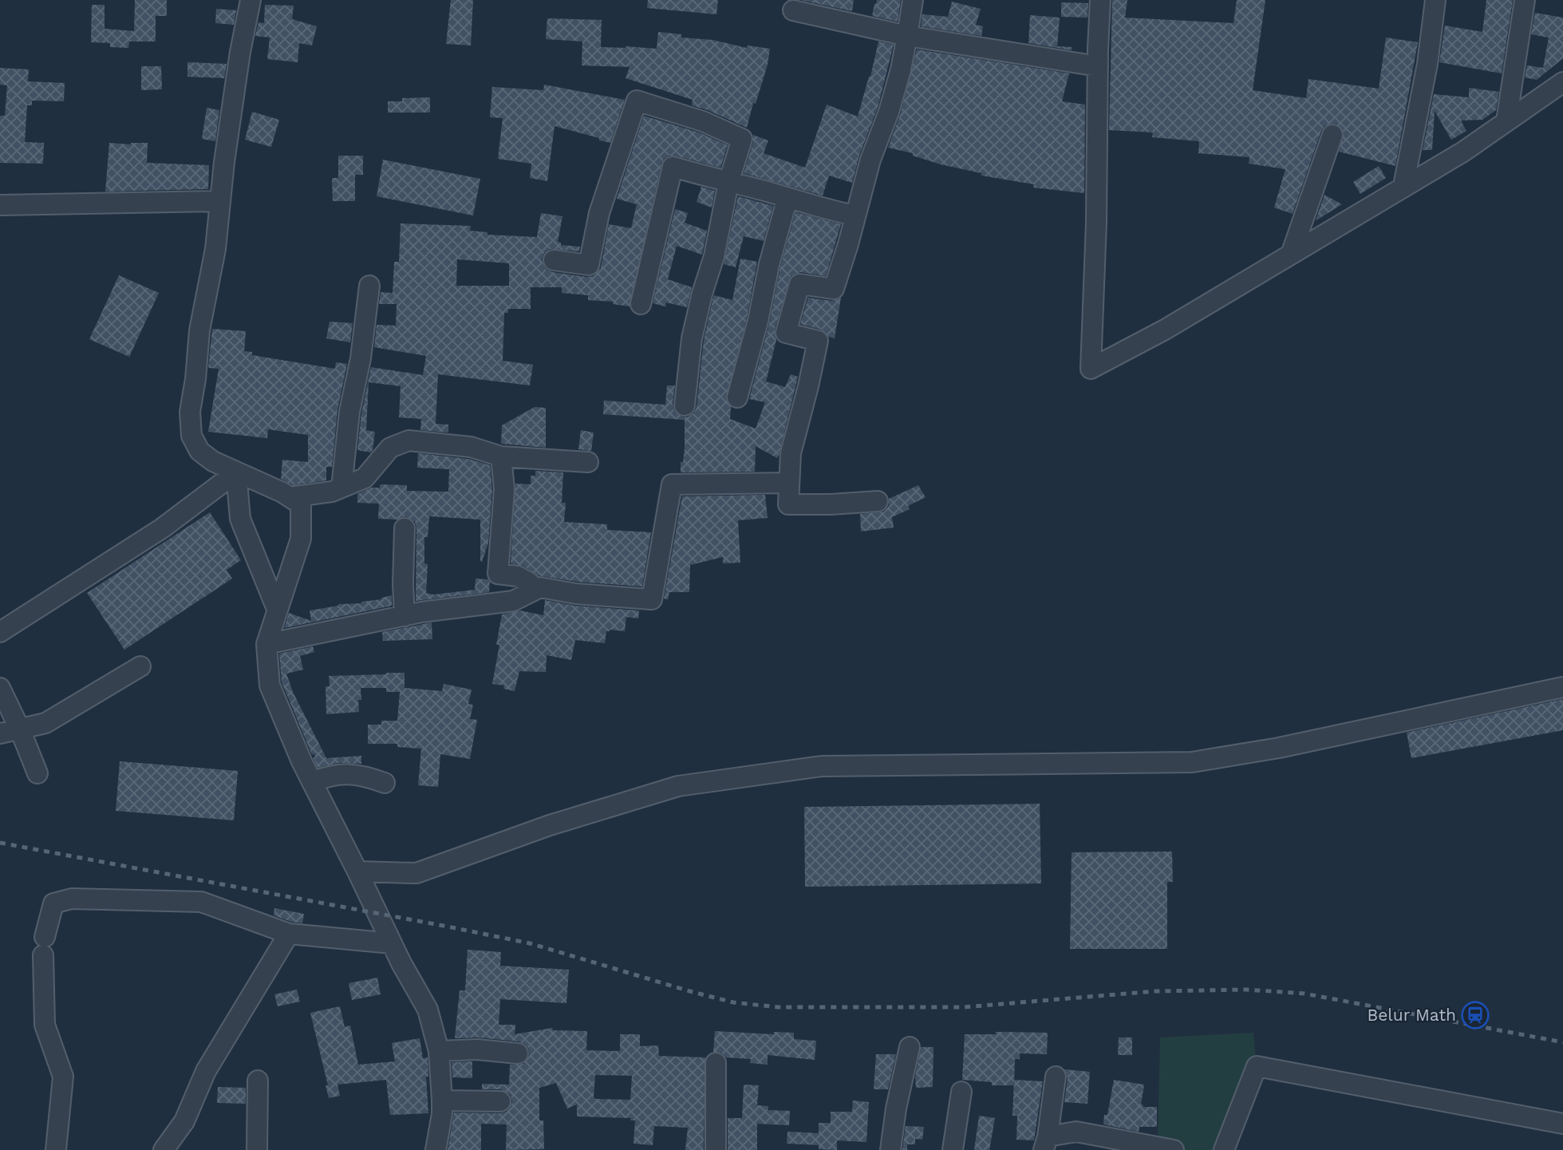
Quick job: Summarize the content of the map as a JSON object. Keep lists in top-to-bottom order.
{
  "places": {
    "station": ["Belur Math"]
  }
}
